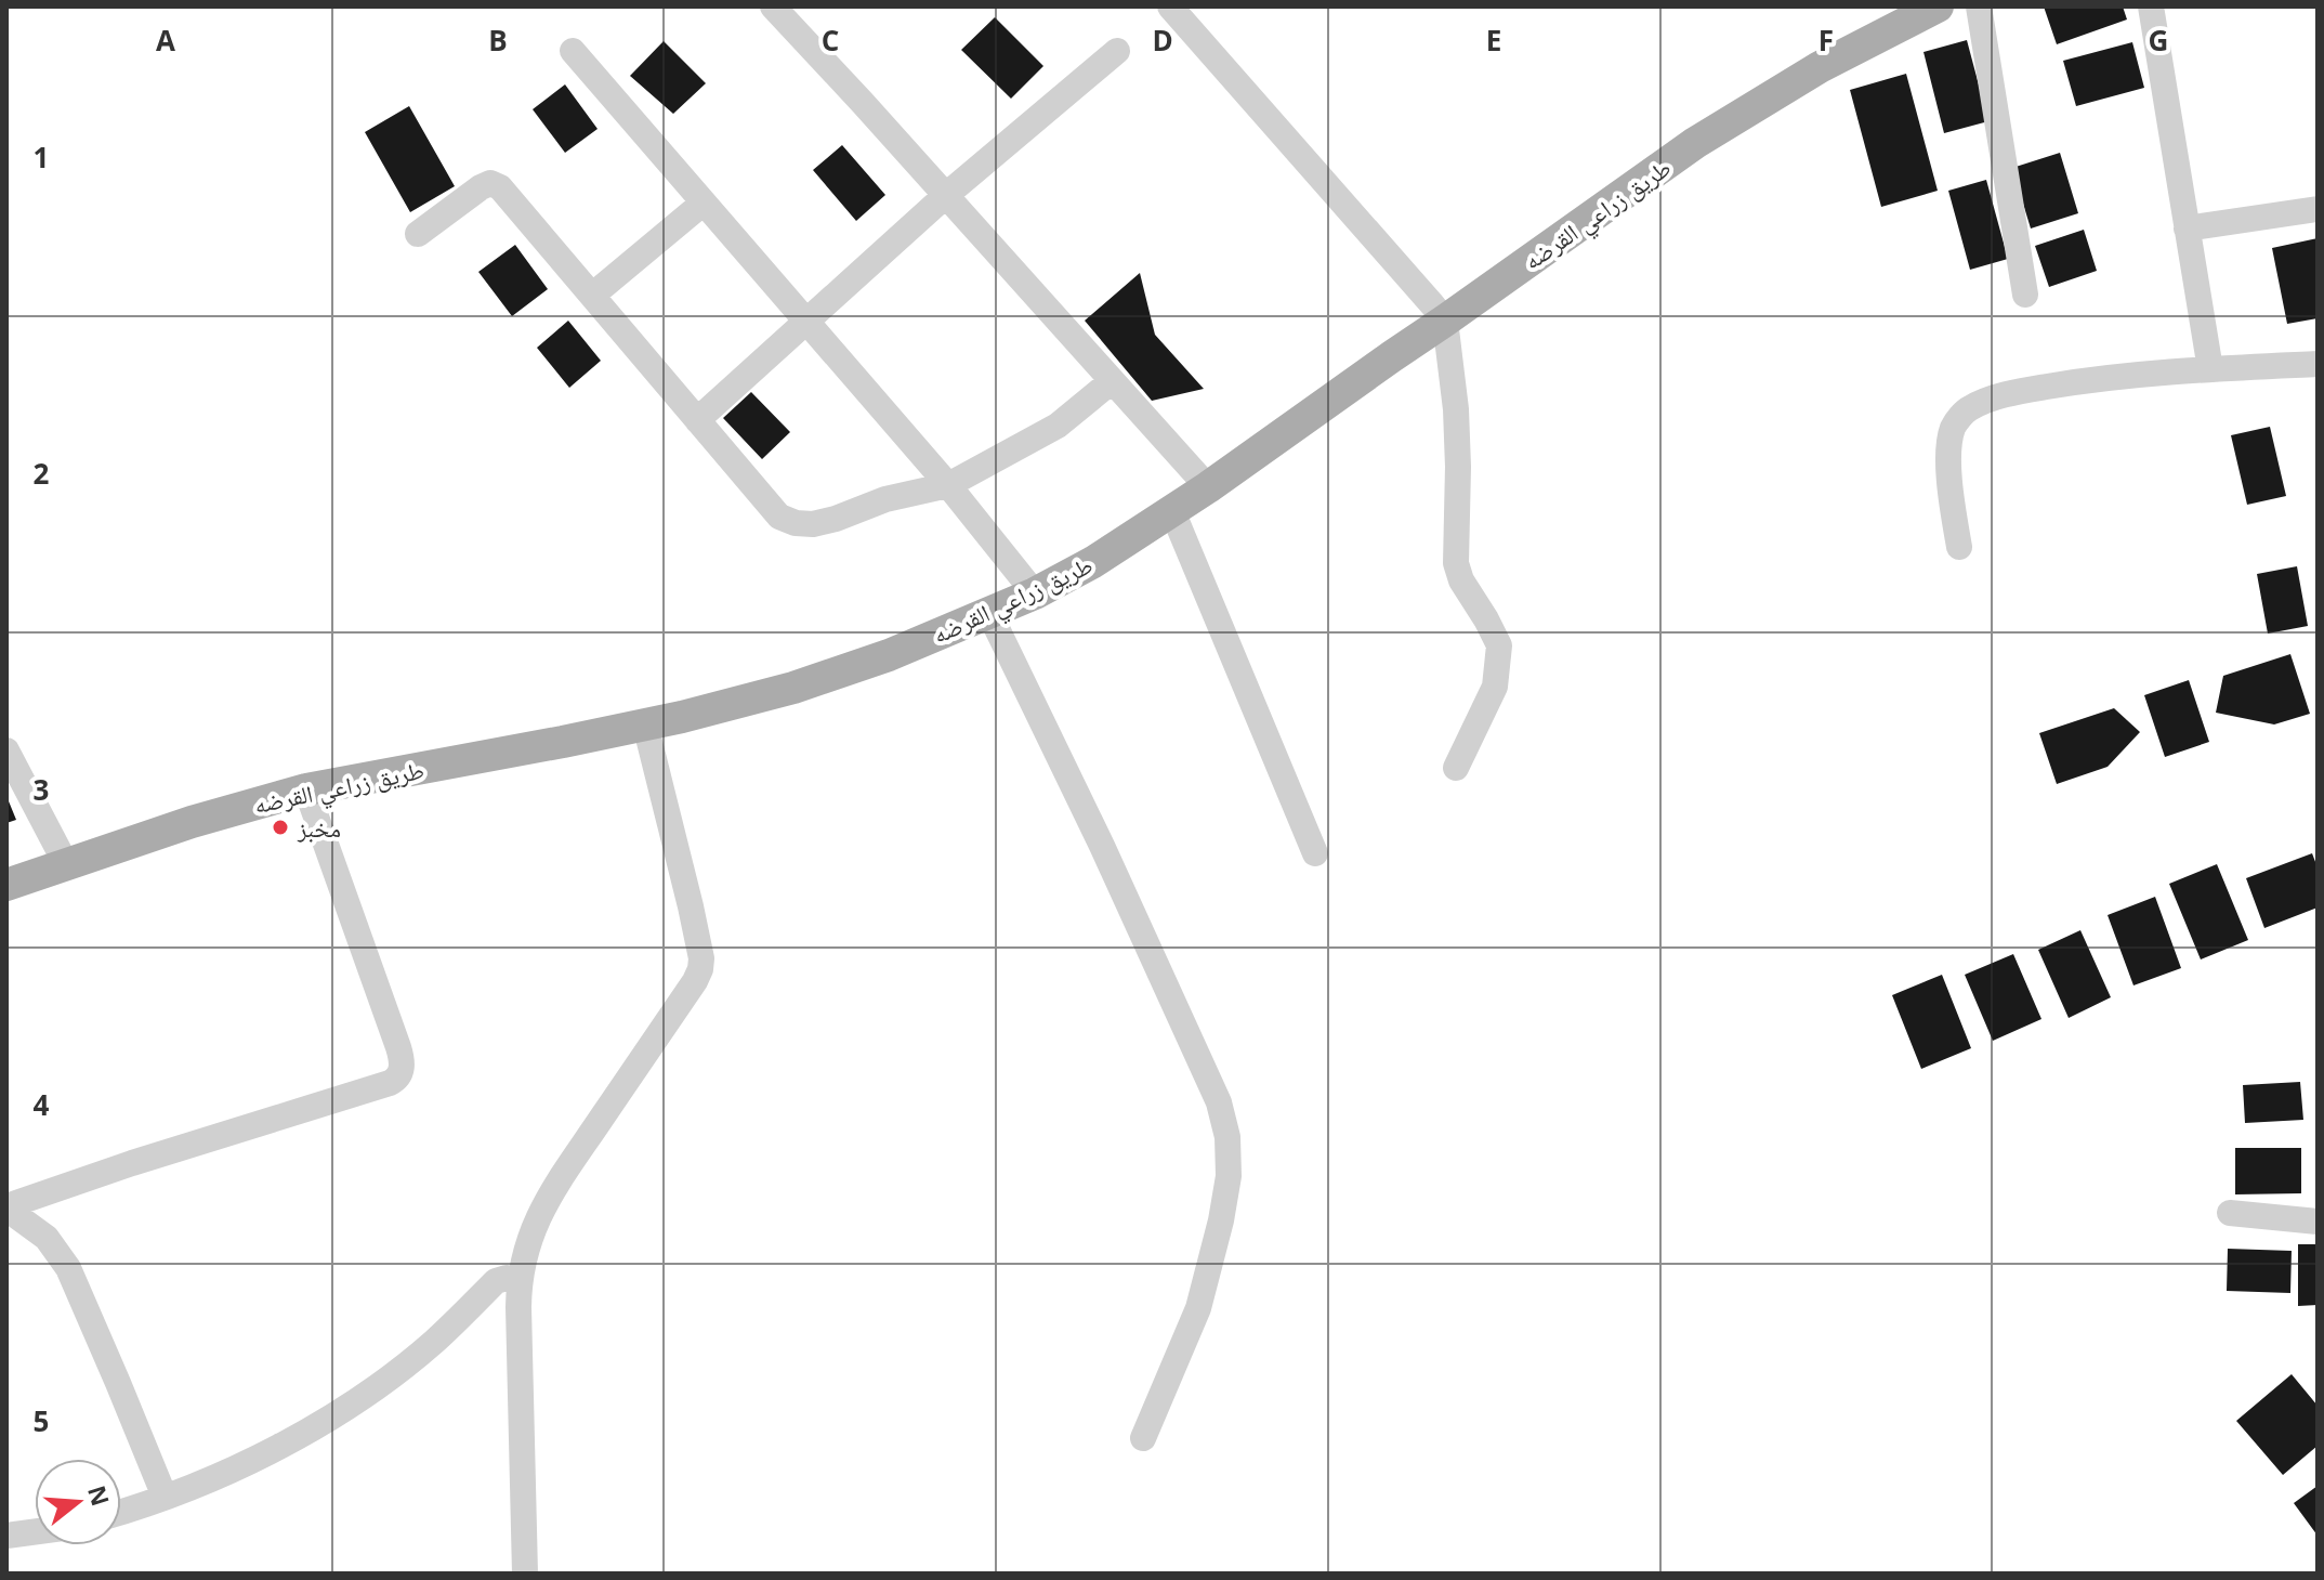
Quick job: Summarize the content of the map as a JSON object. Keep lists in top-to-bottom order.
{
  "streets": {
    "main road": ["طريق زراعي القرضه"]
  },
  "places": ["مخبز"],
  "north": "right",
  "grid": {
    "columns": [
      "A",
      "B",
      "C",
      "D",
      "E",
      "F",
      "G"
    ],
    "rows": [
      "1",
      "2",
      "3",
      "4",
      "5"
    ]
  }
}
